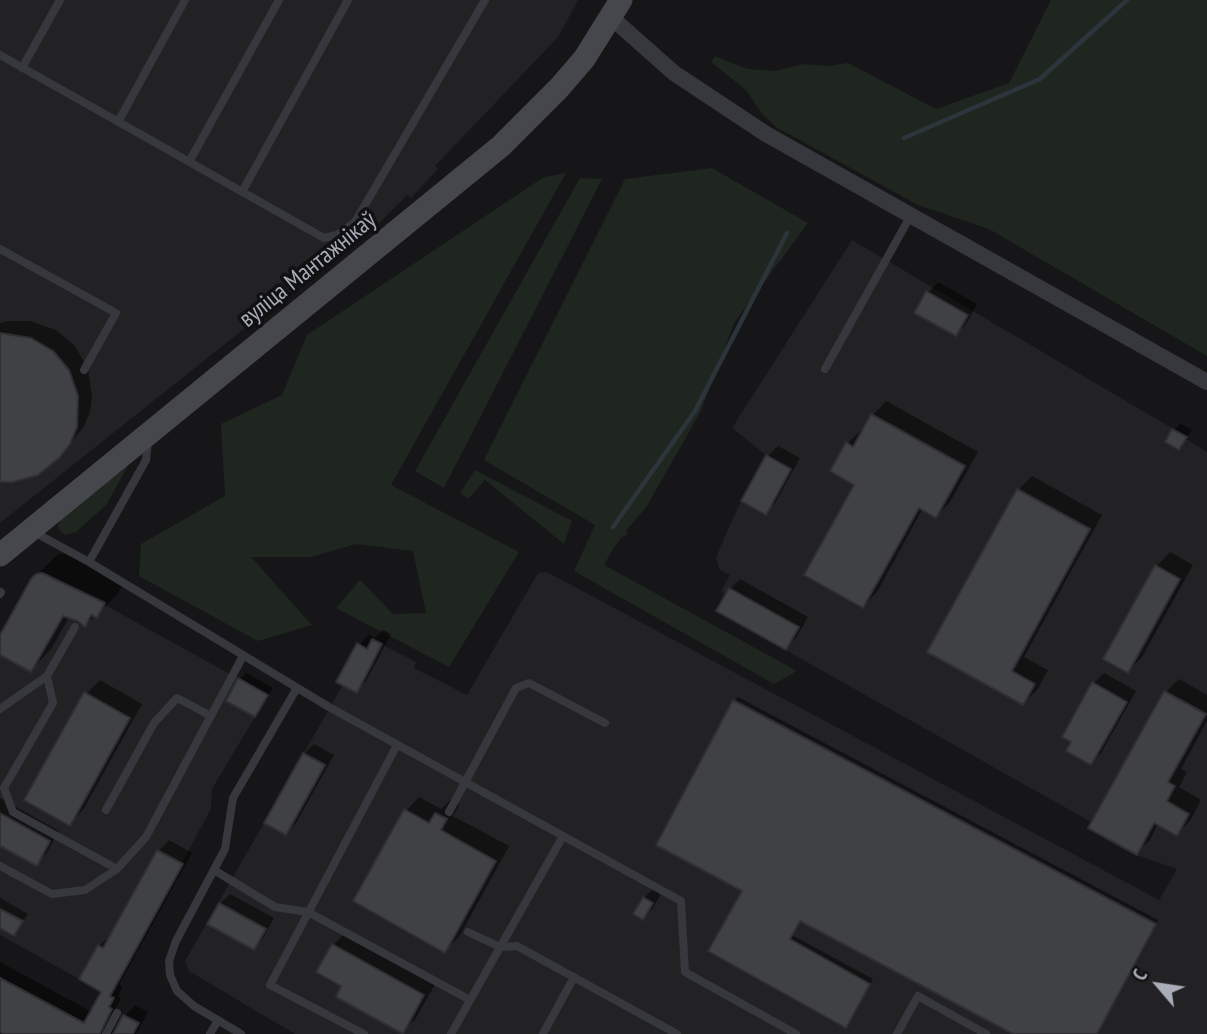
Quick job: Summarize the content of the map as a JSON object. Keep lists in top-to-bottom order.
{
  "streets": {
    "street": ["вуліца Мантажнікаў"]
  },
  "north": "top left"
}
